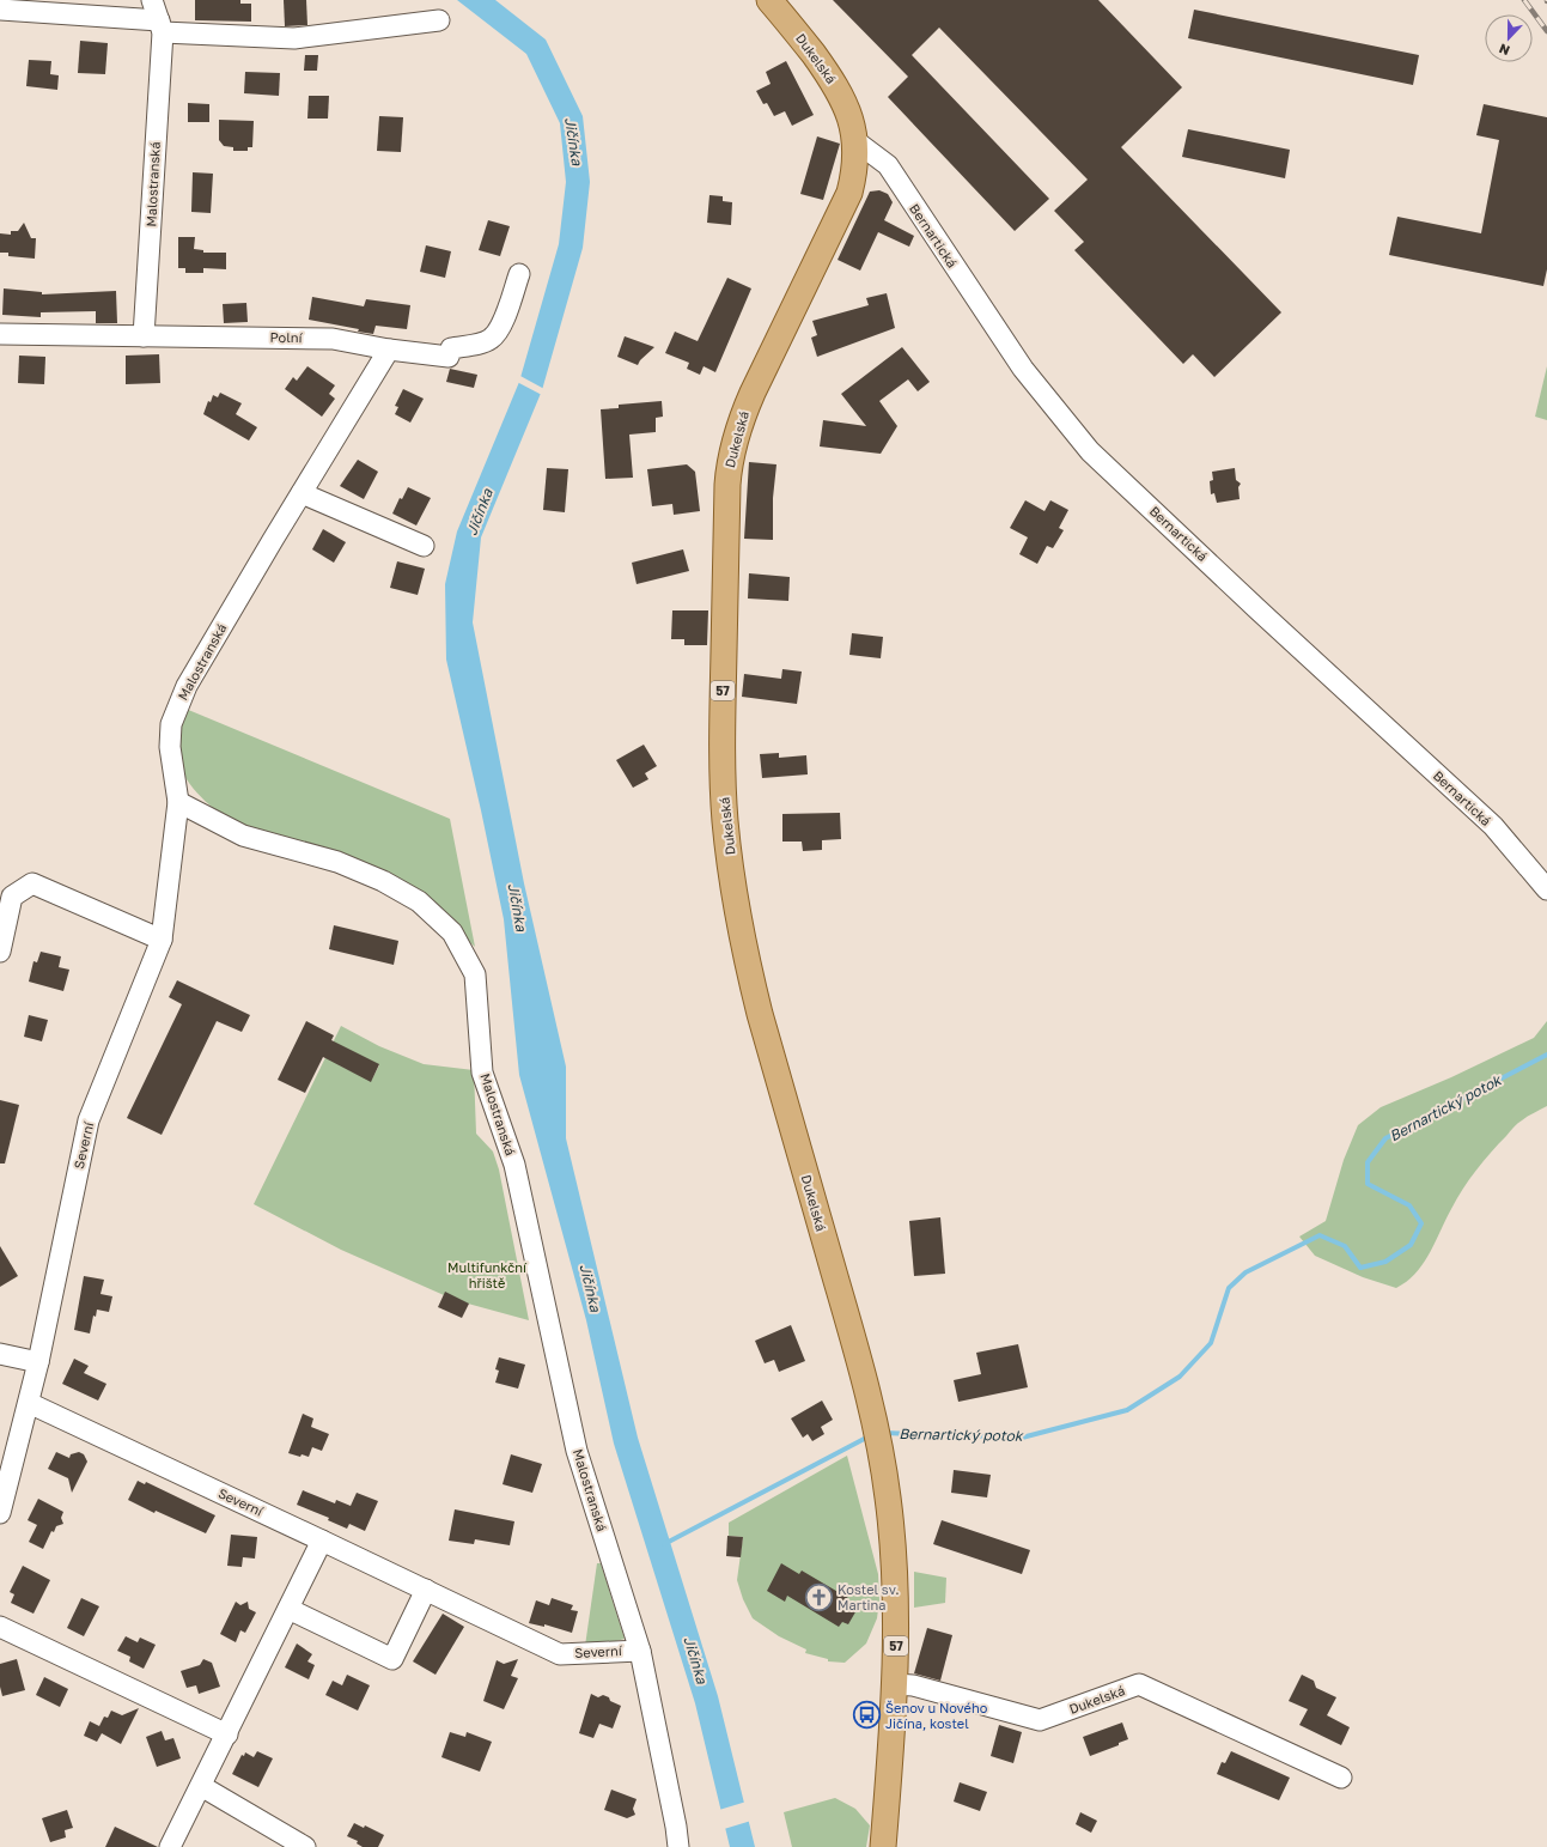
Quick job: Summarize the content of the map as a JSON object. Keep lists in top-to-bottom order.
{
  "streets": {
    "main road": ["Dukelská", "57"],
    "street": [
      "Malostranská",
      "Bernartická",
      "Polní",
      "Severní"
    ]
  },
  "crossings": [
    ["Dukelská", "Bernartická"],
    ["Malostranská", "Polní"],
    ["Malostranská", "Severní"]
  ],
  "water": ["Jičínka", "Bernartický potok"],
  "parks": ["Multifunkční hřiště"],
  "places": {
    "church": ["Kostel sv. Martina"],
    "bus stop": ["Šenov u Nového Jičína, kostel"]
  },
  "north": "bottom"
}
